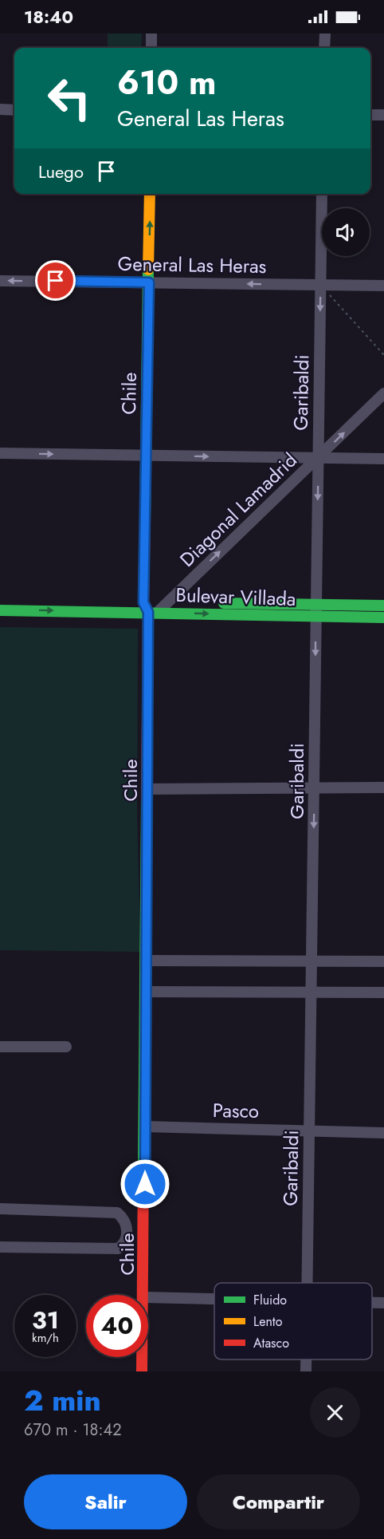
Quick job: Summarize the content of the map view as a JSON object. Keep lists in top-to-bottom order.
{
  "streets": {
    "street": [
      "General Las Heras",
      "Garibaldi",
      "Chile",
      "Diagonal Lamadrid",
      "Bulevar Villada",
      "Pasco"
    ]
  },
  "crossings": [
    ["General Las Heras", "Garibaldi"],
    ["General Las Heras", "Chile"],
    ["Garibaldi", "Diagonal Lamadrid"],
    ["Garibaldi", "Bulevar Villada"],
    ["Garibaldi", "Pasco"],
    ["Chile", "Diagonal Lamadrid"],
    ["Chile", "Bulevar Villada"],
    ["Chile", "Pasco"],
    ["Diagonal Lamadrid", "Bulevar Villada"]
  ],
  "one_way": ["General Las Heras", "Garibaldi", "Diagonal Lamadrid"],
  "legend": ["Fluido", "Lento", "Atasco"],
  "page": {
    "status": "18:40",
    "turn": ["610 m", "General Las Heras"],
    "then": "Luego",
    "speed": "31 km/h",
    "limit": "40",
    "heading": ["2 min", "670 m · 18:42"],
    "buttons": ["Salir", "Compartir"]
  }
}
